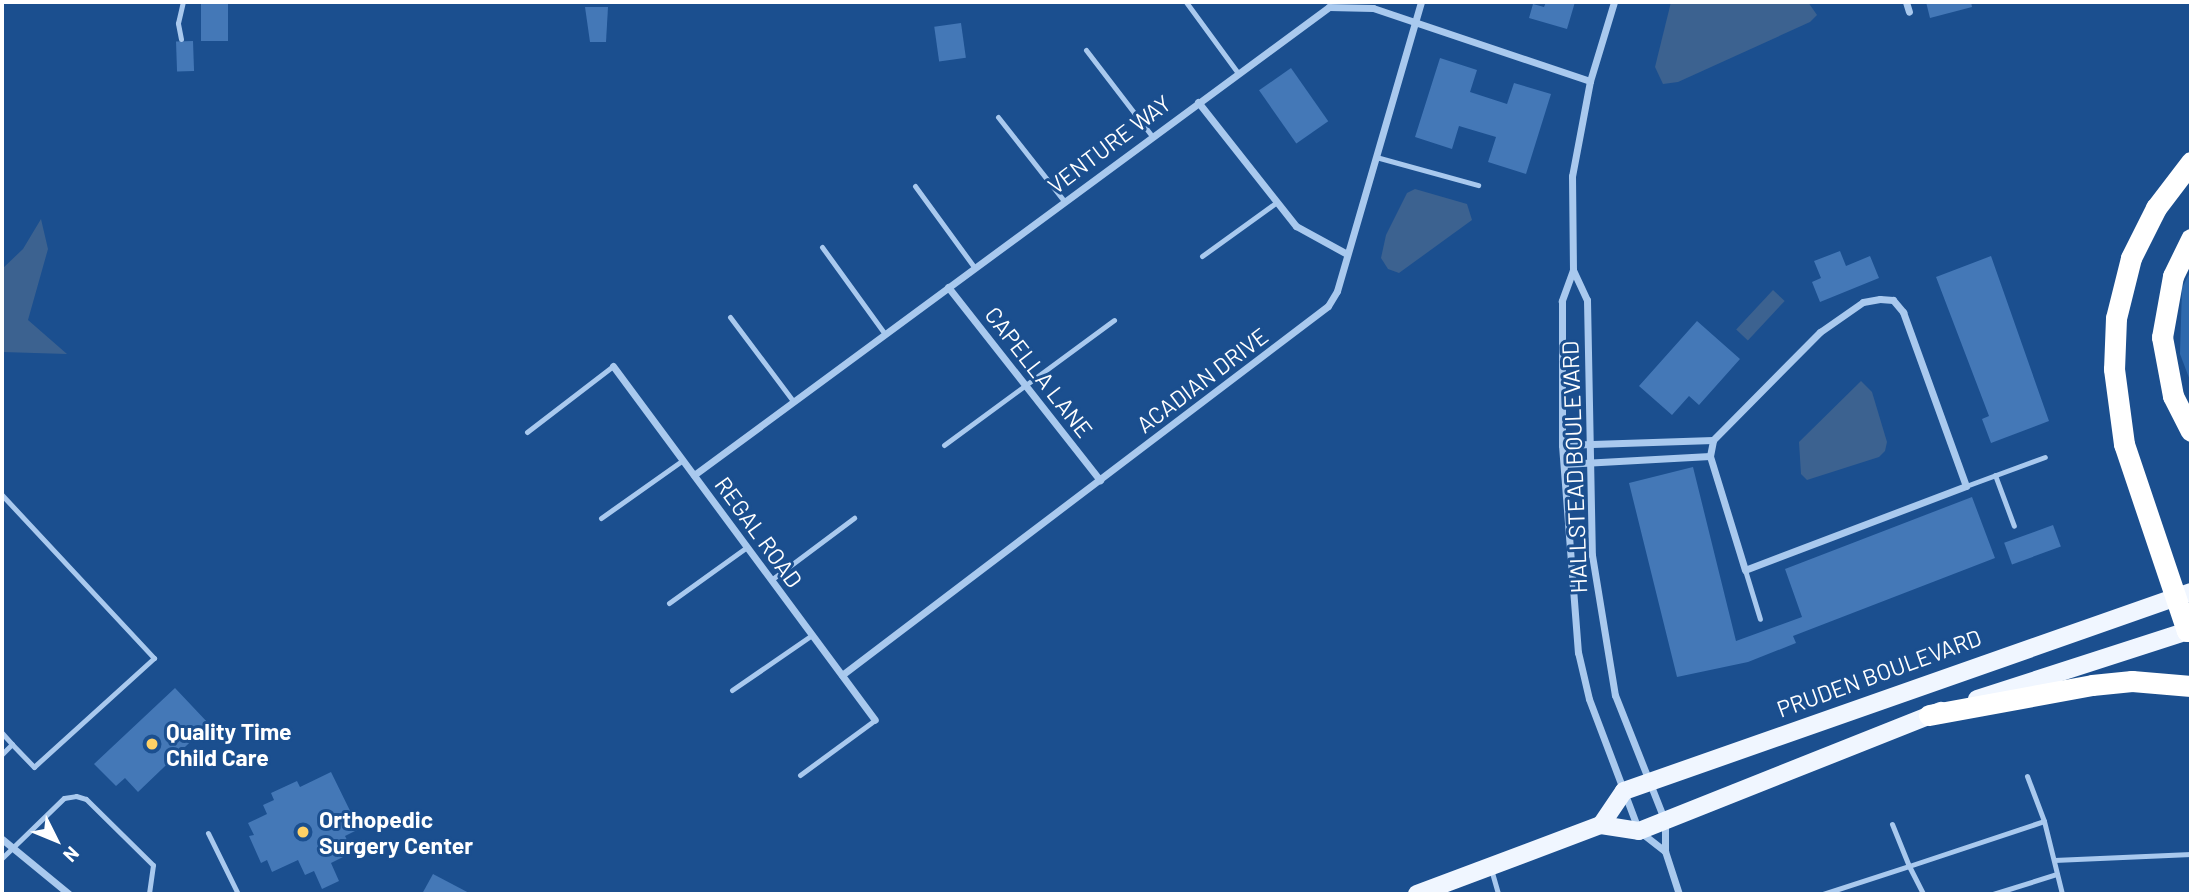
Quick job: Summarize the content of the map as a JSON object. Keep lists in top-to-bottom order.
{
  "streets": {
    "main road": ["PRUDEN BOULEVARD"],
    "street": [
      "VENTURE WAY",
      "CAPELLA LANE",
      "ACADIAN DRIVE",
      "HALLSTEAD BOULEVARD",
      "REGAL ROAD"
    ]
  },
  "crossings": [
    ["VENTURE WAY", "CAPELLA LANE"],
    ["VENTURE WAY", "ACADIAN DRIVE"],
    ["VENTURE WAY", "HALLSTEAD BOULEVARD"],
    ["VENTURE WAY", "REGAL ROAD"],
    ["CAPELLA LANE", "ACADIAN DRIVE"],
    ["ACADIAN DRIVE", "REGAL ROAD"],
    ["HALLSTEAD BOULEVARD", "PRUDEN BOULEVARD"]
  ],
  "places": ["Quality Time Child Care", "Orthopedic Surgery Center"],
  "north": "bottom right"
}
